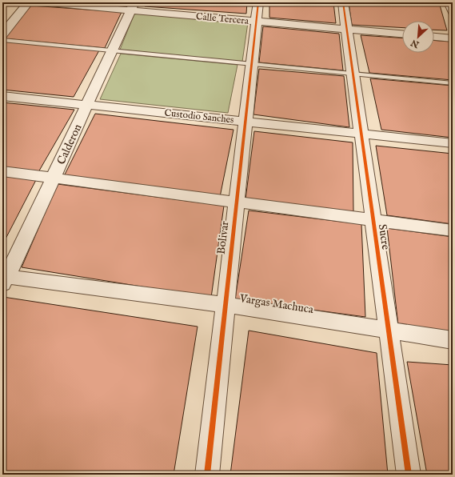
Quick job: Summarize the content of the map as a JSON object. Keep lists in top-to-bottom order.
{
  "streets": {
    "street": [
      "Calle Tercera",
      "Custodio Sanches",
      "Calderon",
      "Sucre",
      "Bolivar",
      "Vargas Machuca"
    ]
  },
  "crossings": [
    ["Calle Tercera", "Calderon"],
    ["Calle Tercera", "Sucre"],
    ["Calle Tercera", "Bolivar"],
    ["Custodio Sanches", "Calderon"],
    ["Custodio Sanches", "Sucre"],
    ["Custodio Sanches", "Bolivar"],
    ["Calderon", "Vargas Machuca"],
    ["Sucre", "Vargas Machuca"],
    ["Bolivar", "Vargas Machuca"]
  ],
  "north": "bottom left"
}
